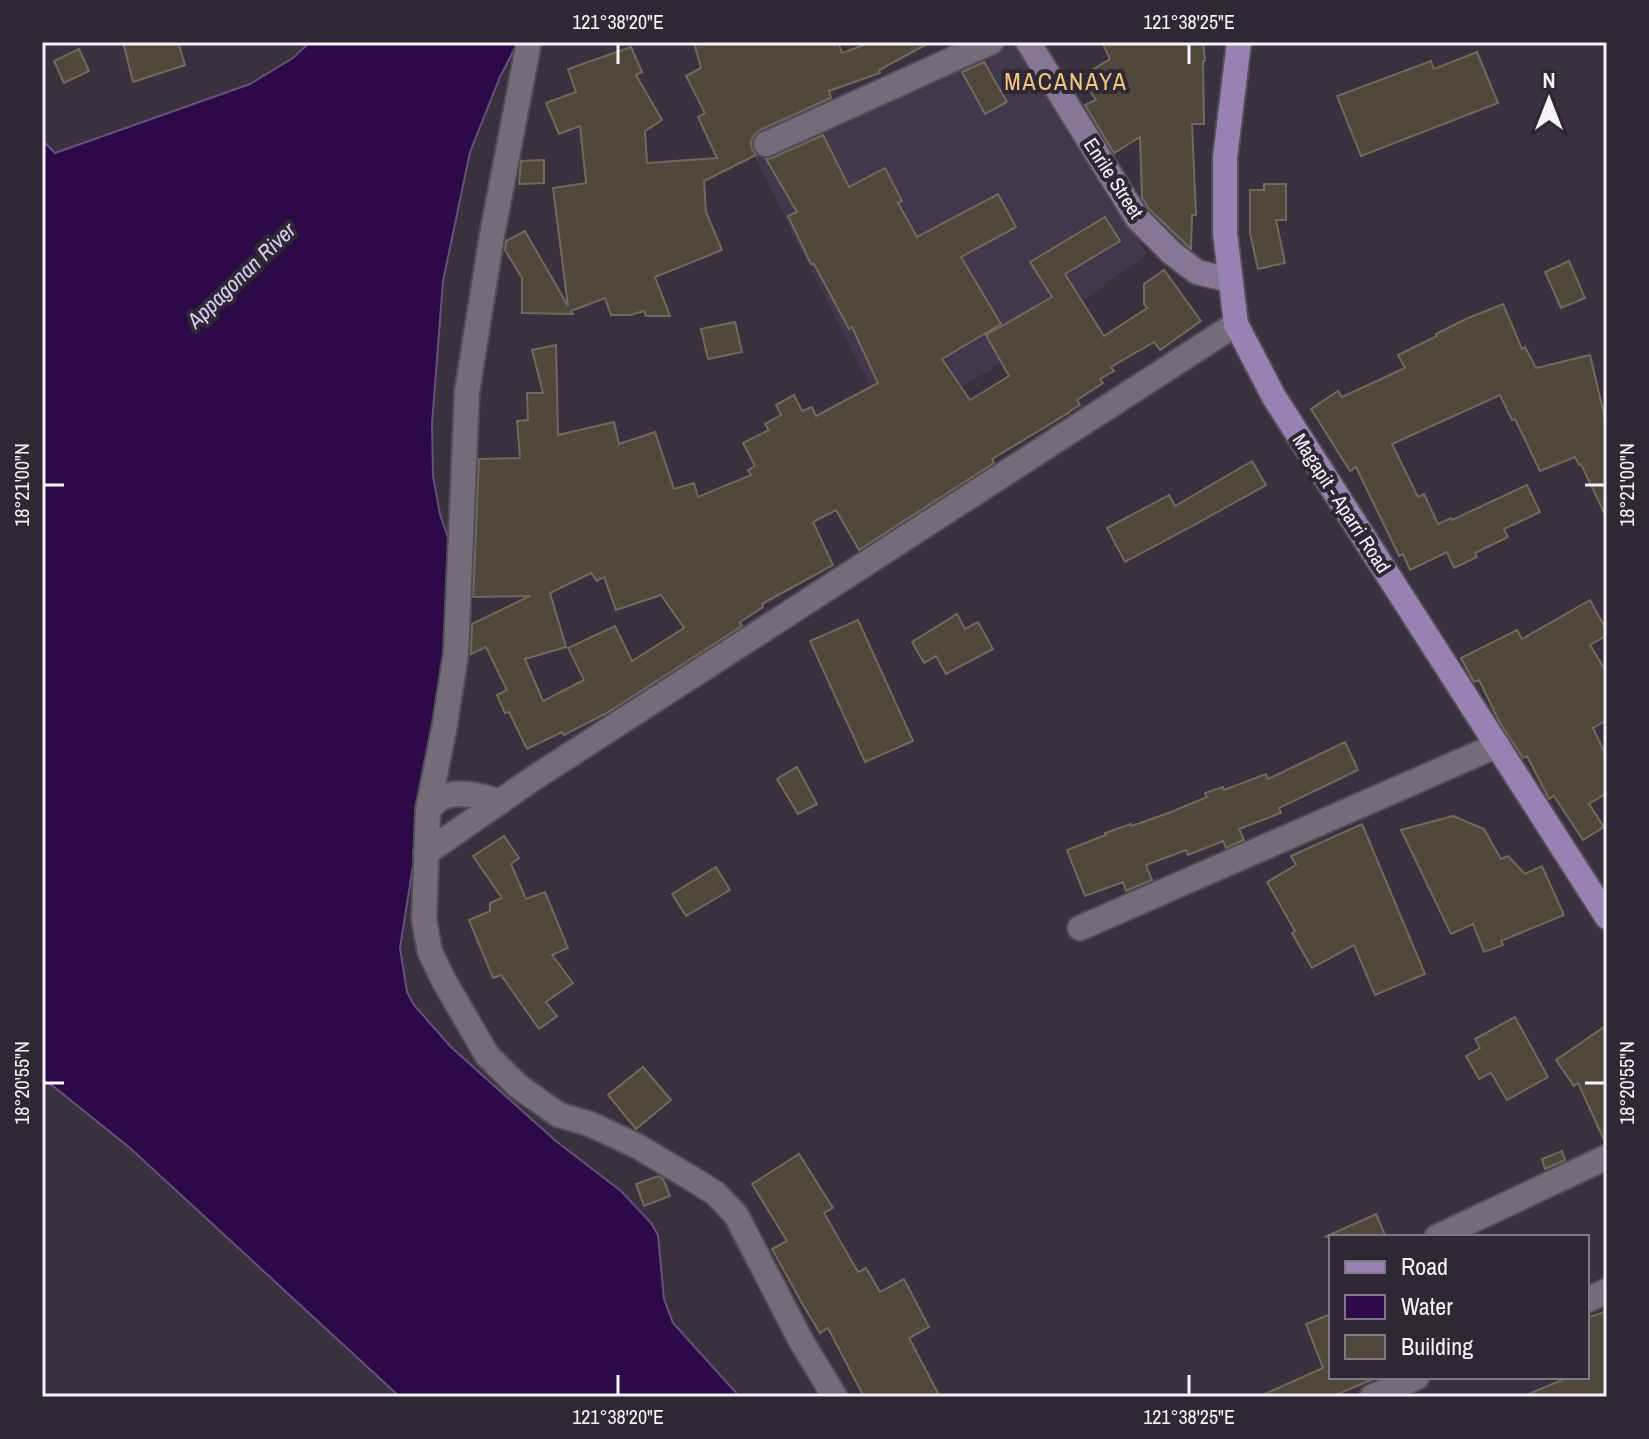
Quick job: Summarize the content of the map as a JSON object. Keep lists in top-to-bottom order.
{
  "streets": {
    "main road": ["Magapit - Aparri Road"],
    "street": ["Enrile Street"]
  },
  "crossings": [
    ["Enrile Street", "Magapit - Aparri Road"]
  ],
  "districts": ["MACANAYA"],
  "water": ["Appagonan River"],
  "legend": ["Road", "Water", "Building"],
  "north": "top",
  "coordinates": [
    "121°38'20\"E",
    "121°38'25\"E",
    "18°21'00\"N",
    "18°20'55\"N"
  ]
}
